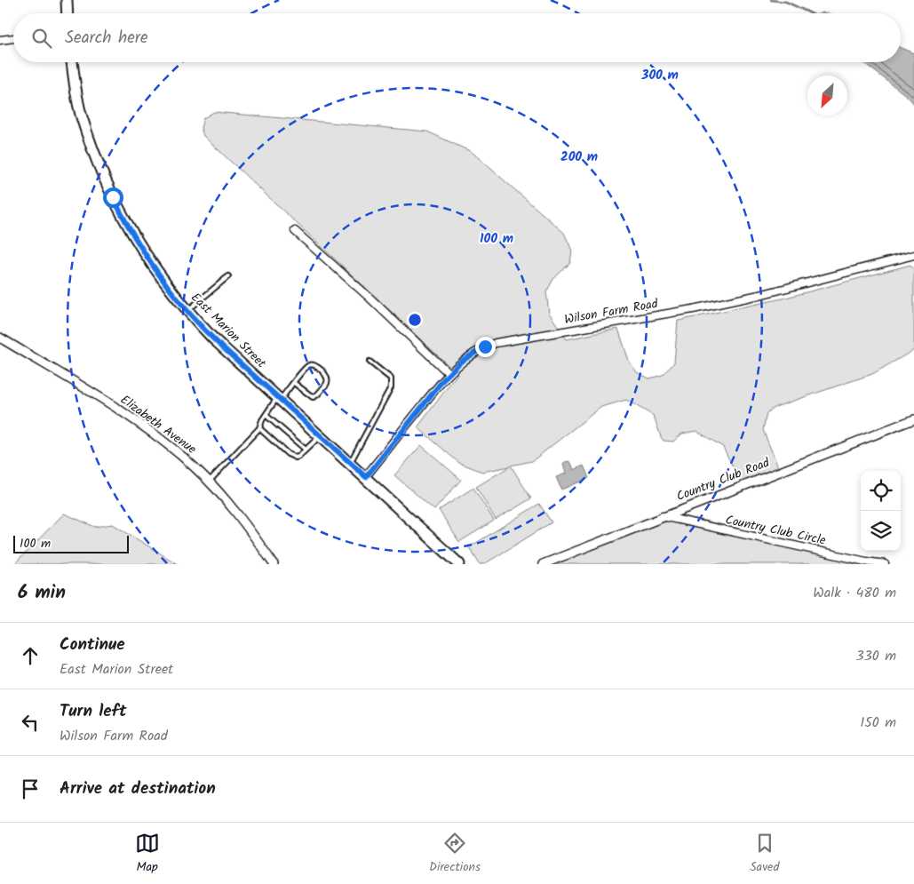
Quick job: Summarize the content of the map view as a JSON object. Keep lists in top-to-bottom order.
{
  "streets": {
    "main road": ["East Marion Street"],
    "street": [
      "Wilson Farm Road",
      "Elizabeth Avenue",
      "Country Club Road",
      "Country Club Circle"
    ]
  },
  "crossings": [
    ["Wilson Farm Road", "East Marion Street"],
    ["Country Club Road", "Country Club Circle"]
  ],
  "scale_bar": "100 m",
  "north": "bottom left",
  "page": {
    "search": "Search here",
    "scale": "100 m",
    "heading": ["6 min", "Walk · 480 m"],
    "list": [
      ["Continue", "East Marion Street", "330 m"],
      ["Turn left", "Wilson Farm Road", "150 m"],
      "Arrive at destination"
    ],
    "nav": ["Map", "Directions", "Saved"]
  },
  "rings": ["300 m", "200 m", "100 m"]
}
